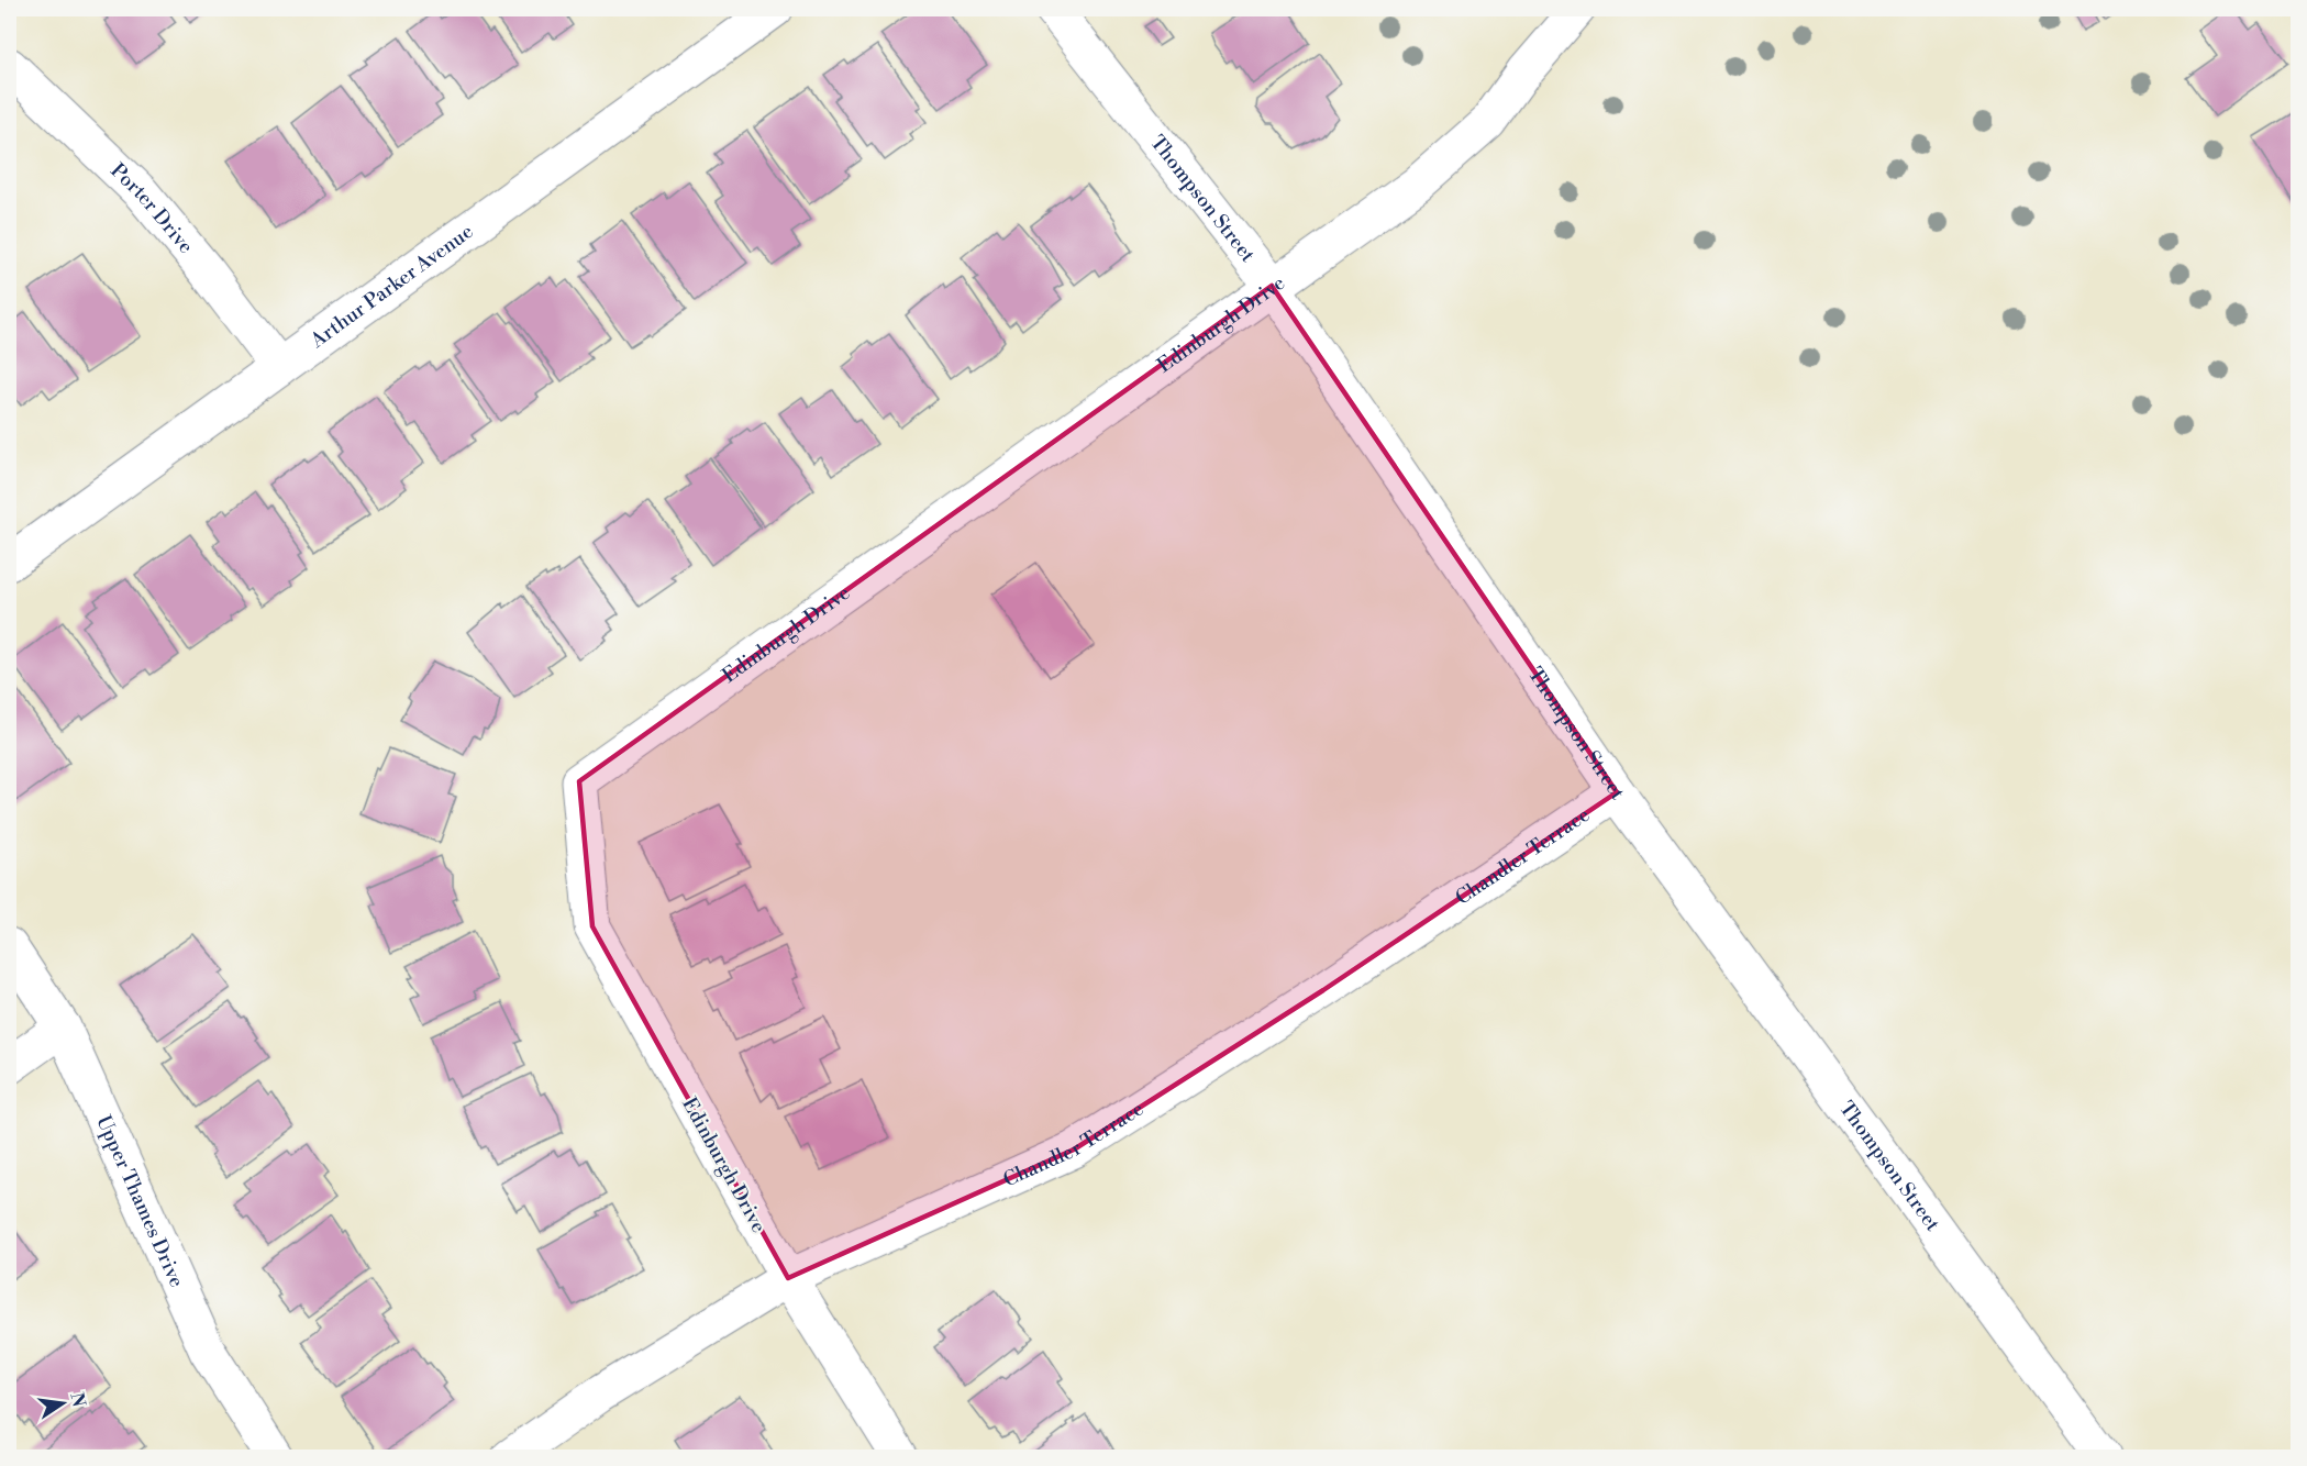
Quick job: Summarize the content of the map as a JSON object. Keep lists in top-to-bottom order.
{
  "streets": {
    "street": [
      "Thompson Street",
      "Porter Drive",
      "Arthur Parker Avenue",
      "Edinburgh Drive",
      "Chandler Terrace",
      "Upper Thames Drive"
    ]
  },
  "crossings": [
    ["Thompson Street", "Edinburgh Drive"],
    ["Thompson Street", "Chandler Terrace"],
    ["Porter Drive", "Arthur Parker Avenue"],
    ["Edinburgh Drive", "Chandler Terrace"]
  ],
  "north": "right"
}
